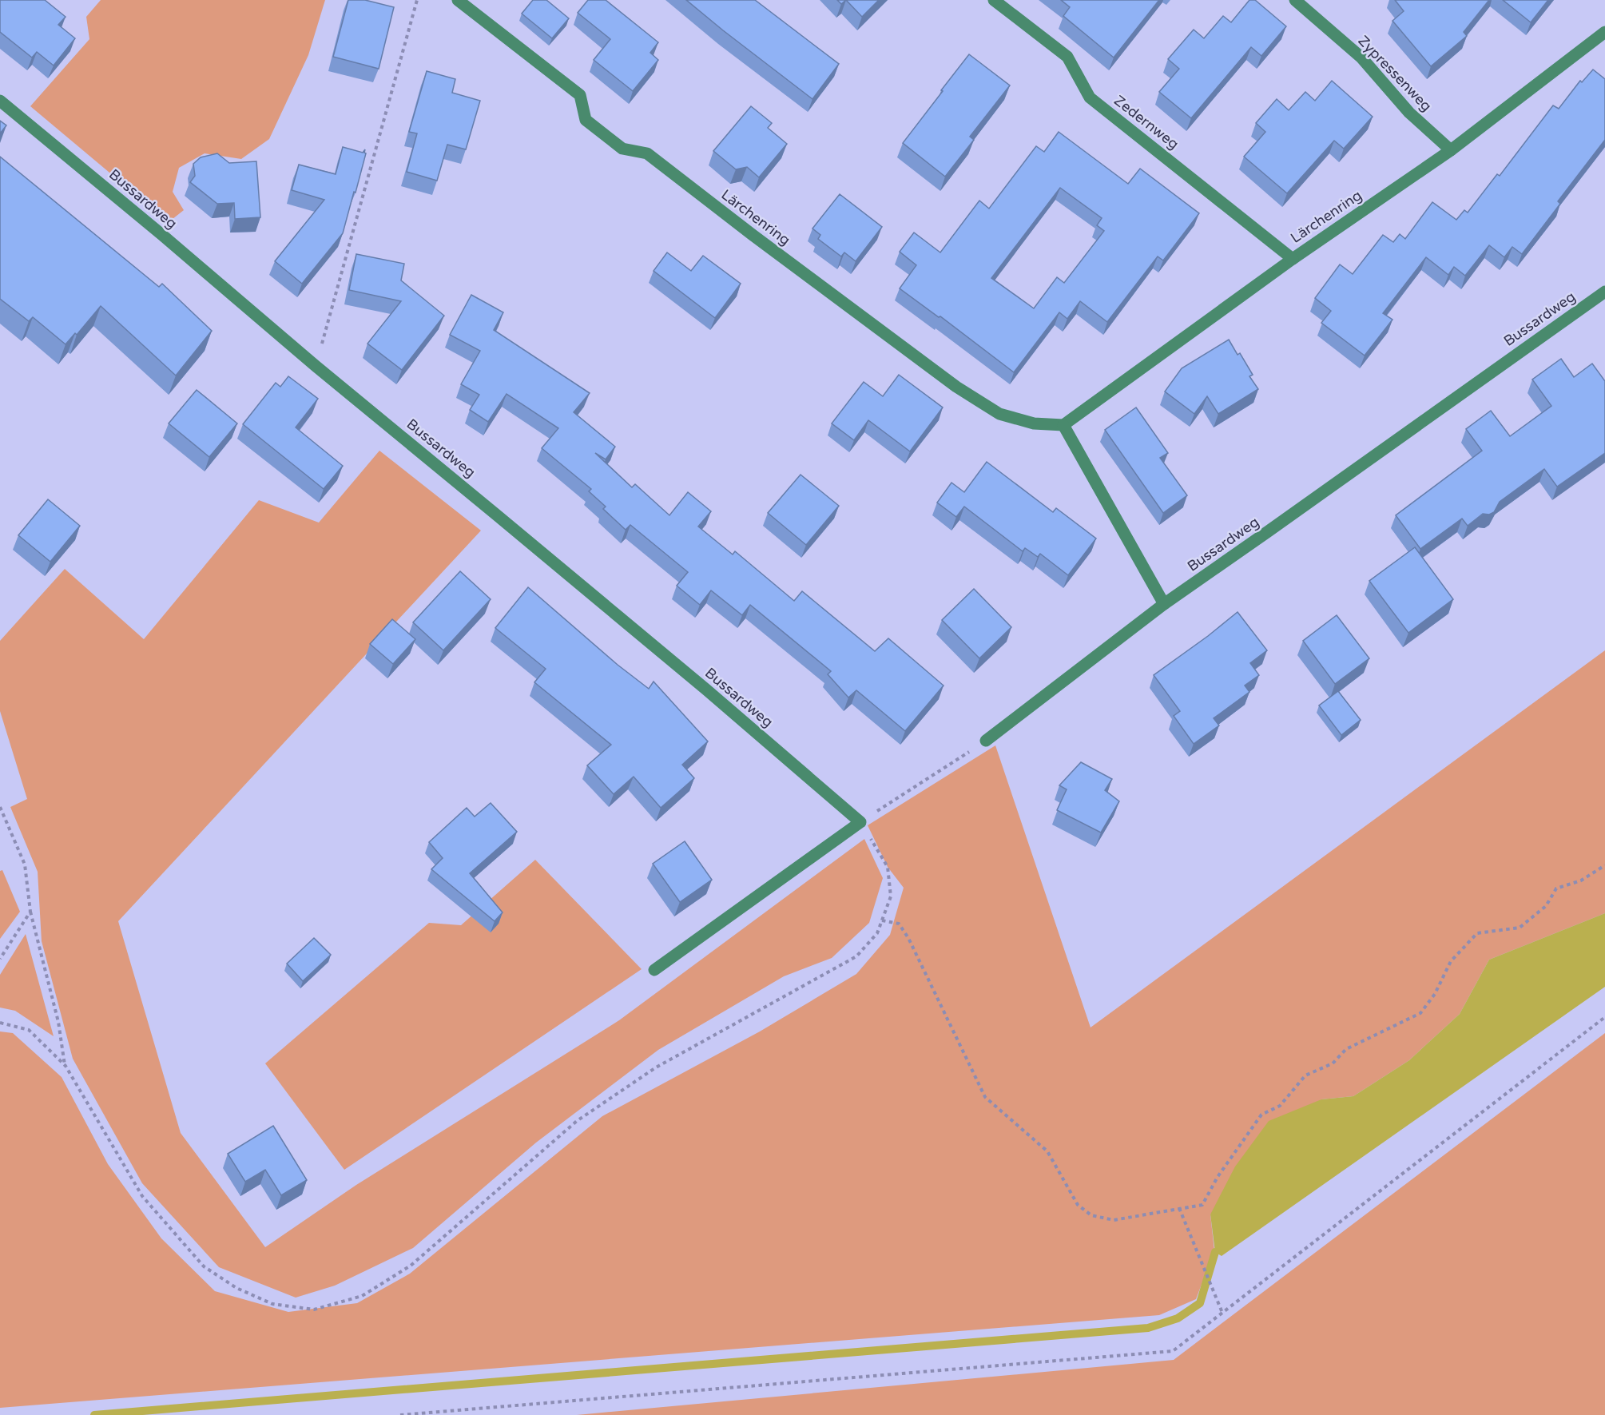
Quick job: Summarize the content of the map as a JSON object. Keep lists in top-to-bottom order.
{
  "streets": {
    "street": [
      "Zypressenweg",
      "Zedernweg",
      "Bussardweg",
      "Lärchenring"
    ]
  },
  "crossings": [
    ["Zypressenweg", "Lärchenring"],
    ["Zedernweg", "Lärchenring"]
  ]
}
